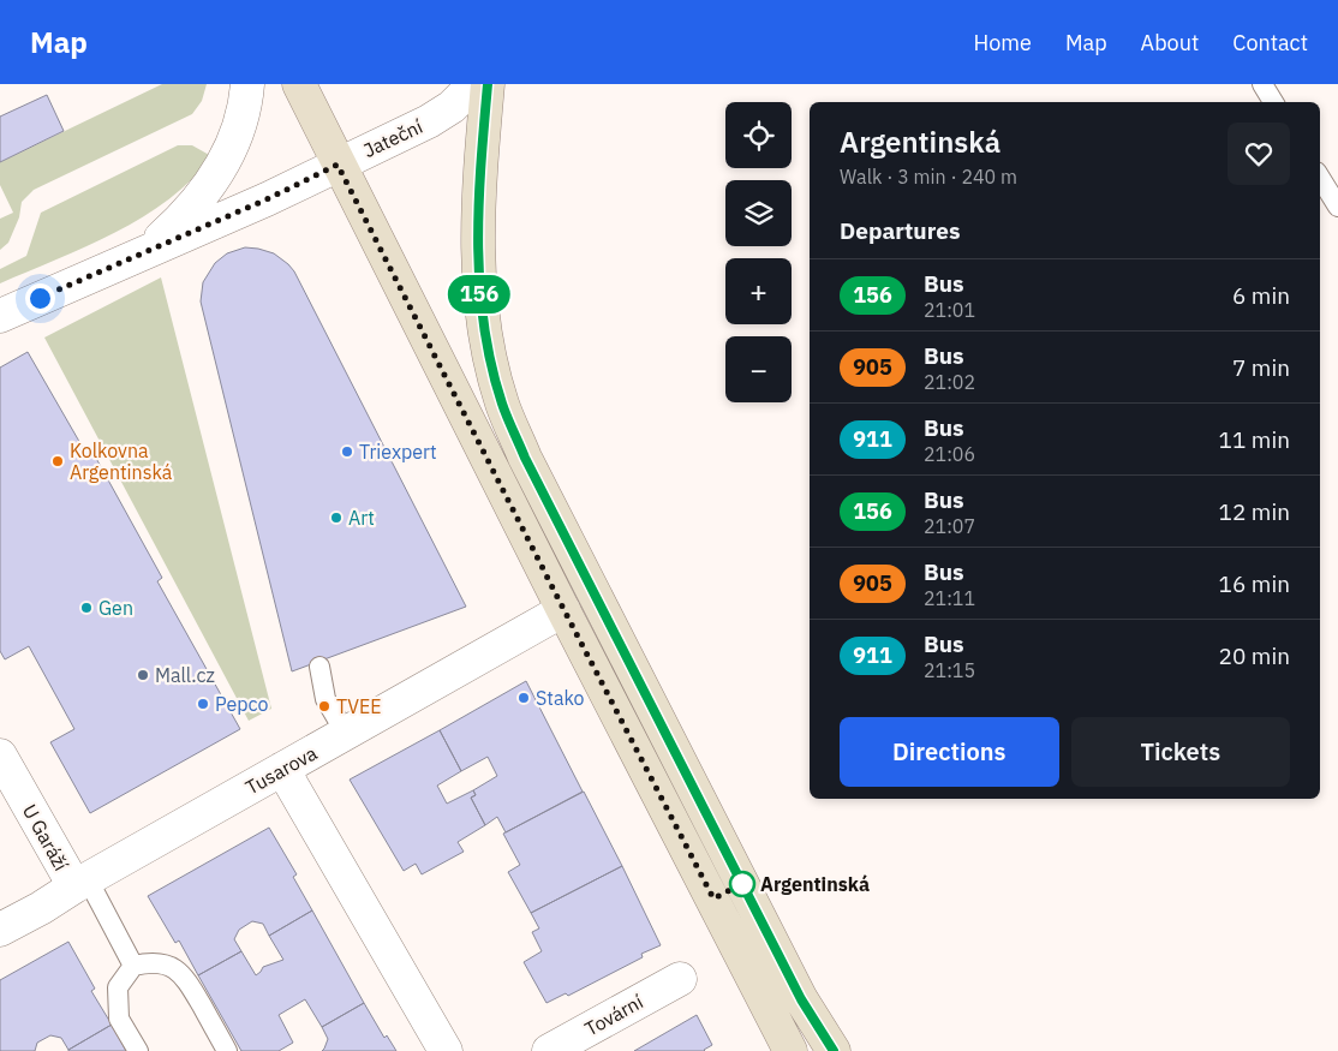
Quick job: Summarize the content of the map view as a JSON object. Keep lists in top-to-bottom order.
{
  "streets": {
    "street": [
      "Jateční",
      "Tusarova",
      "U Garáží",
      "Tovární"
    ]
  },
  "crossings": [
    ["Tusarova", "U Garáží"]
  ],
  "places": [
    "Triexpert",
    "Kolkovna Argentinská",
    "Art",
    "Gen",
    "Mall.cz",
    "Stako",
    "Pepco",
    "TVEE",
    "Argentinská"
  ],
  "lines": ["bus line 156"],
  "page": {
    "header": "Map",
    "nav": [
      "Home",
      "Map",
      "About",
      "Contact"
    ],
    "on_map": "156",
    "map_buttons": ["+", "−"],
    "heading": [
      ["Argentinská", "Walk · 3 min · 240 m"],
      "Departures"
    ],
    "list": [
      {
        "mark": "156",
        "name": "Bus",
        "note": "21:01",
        "value": "6 min"
      },
      {
        "mark": "905",
        "name": "Bus",
        "note": "21:02",
        "value": "7 min"
      },
      {
        "mark": "911",
        "name": "Bus",
        "note": "21:06",
        "value": "11 min"
      },
      {
        "mark": "156",
        "name": "Bus",
        "note": "21:07",
        "value": "12 min"
      },
      {
        "mark": "905",
        "name": "Bus",
        "note": "21:11",
        "value": "16 min"
      },
      {
        "mark": "911",
        "name": "Bus",
        "note": "21:15",
        "value": "20 min"
      }
    ],
    "buttons": ["Directions", "Tickets"]
  }
}
